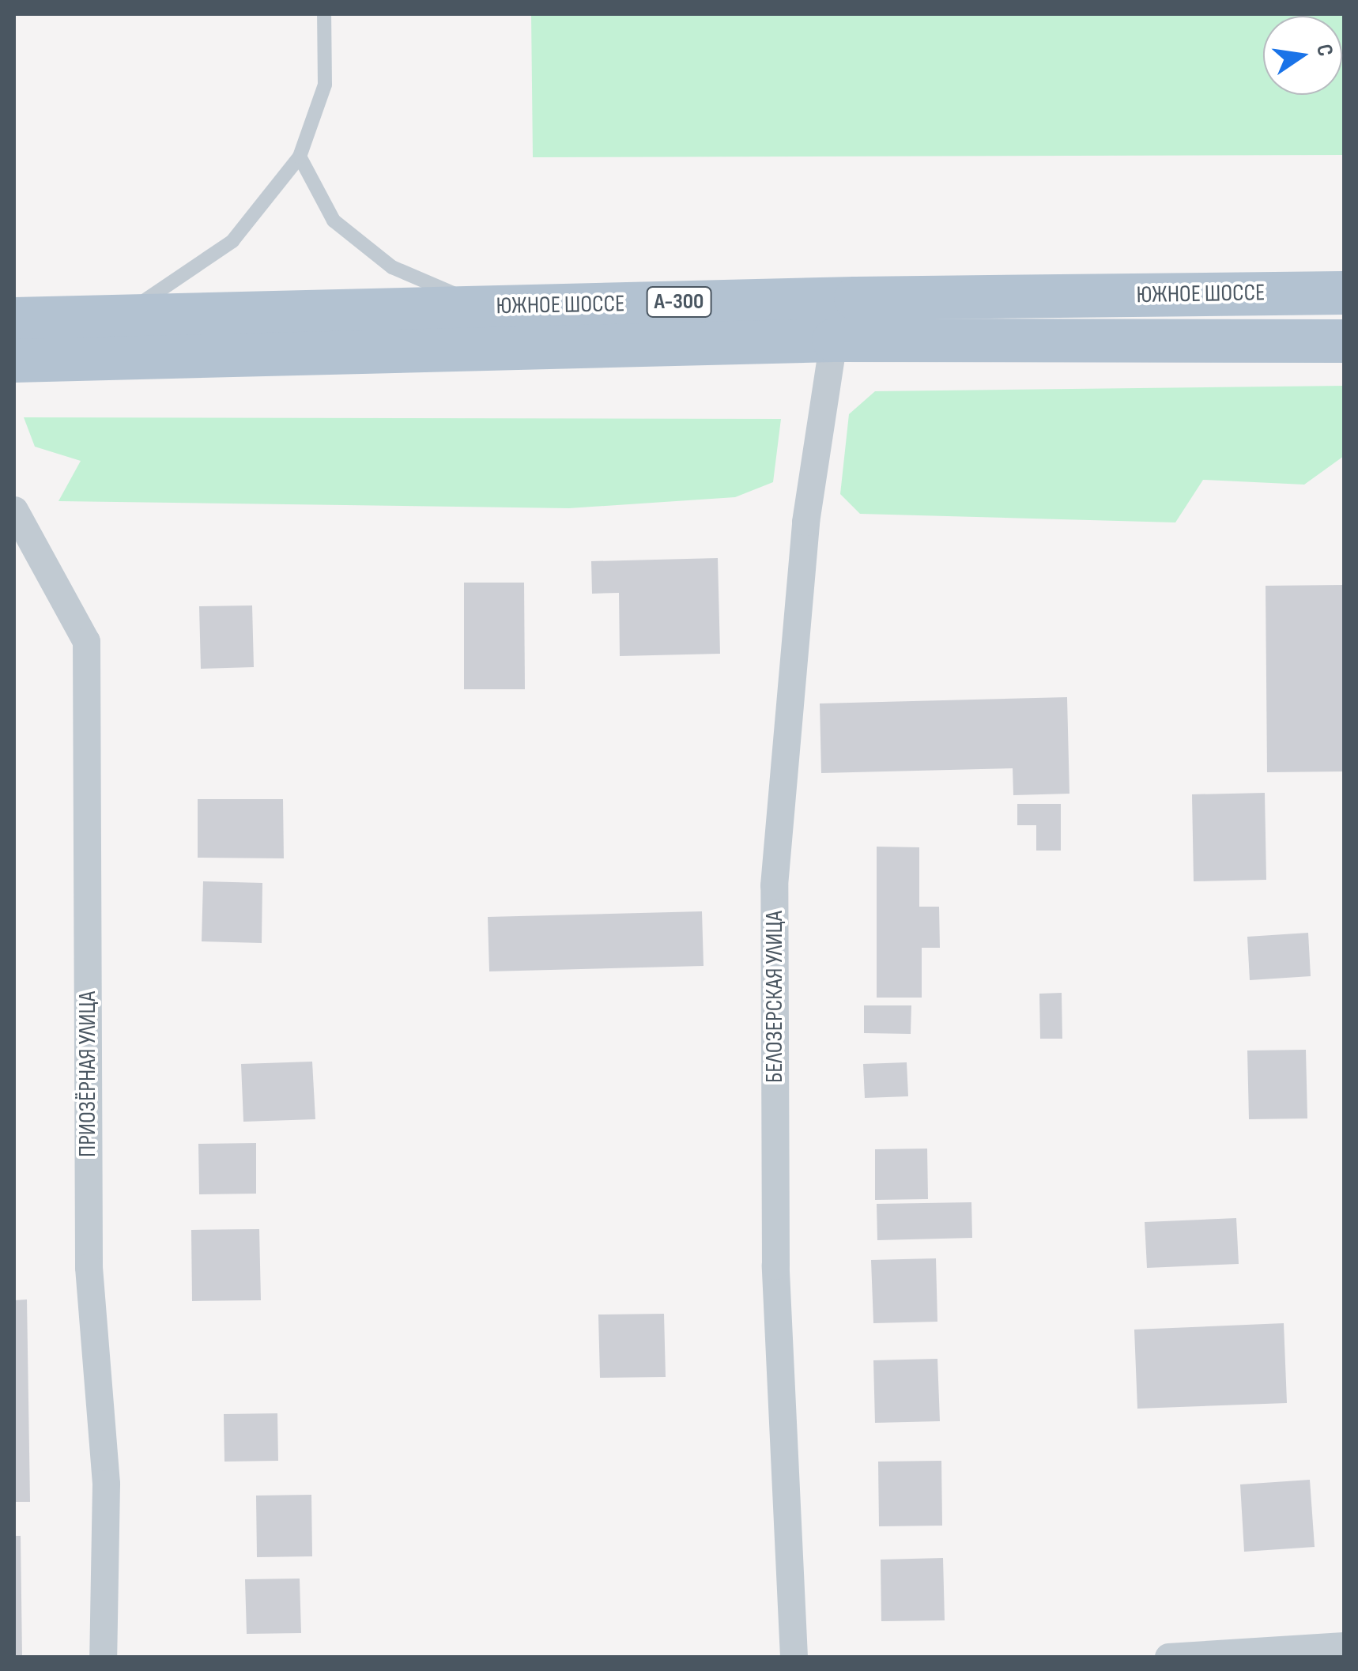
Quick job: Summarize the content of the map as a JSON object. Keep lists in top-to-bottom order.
{
  "streets": {
    "main road": ["ЮЖНОЕ ШОССЕ", "А-300"],
    "street": ["БЕЛОЗЕРСКАЯ УЛИЦА", "ПРИОЗЁРНАЯ УЛИЦА"]
  },
  "crossings": [
    ["ЮЖНОЕ ШОССЕ", "БЕЛОЗЕРСКАЯ УЛИЦА"]
  ],
  "north": "right"
}
